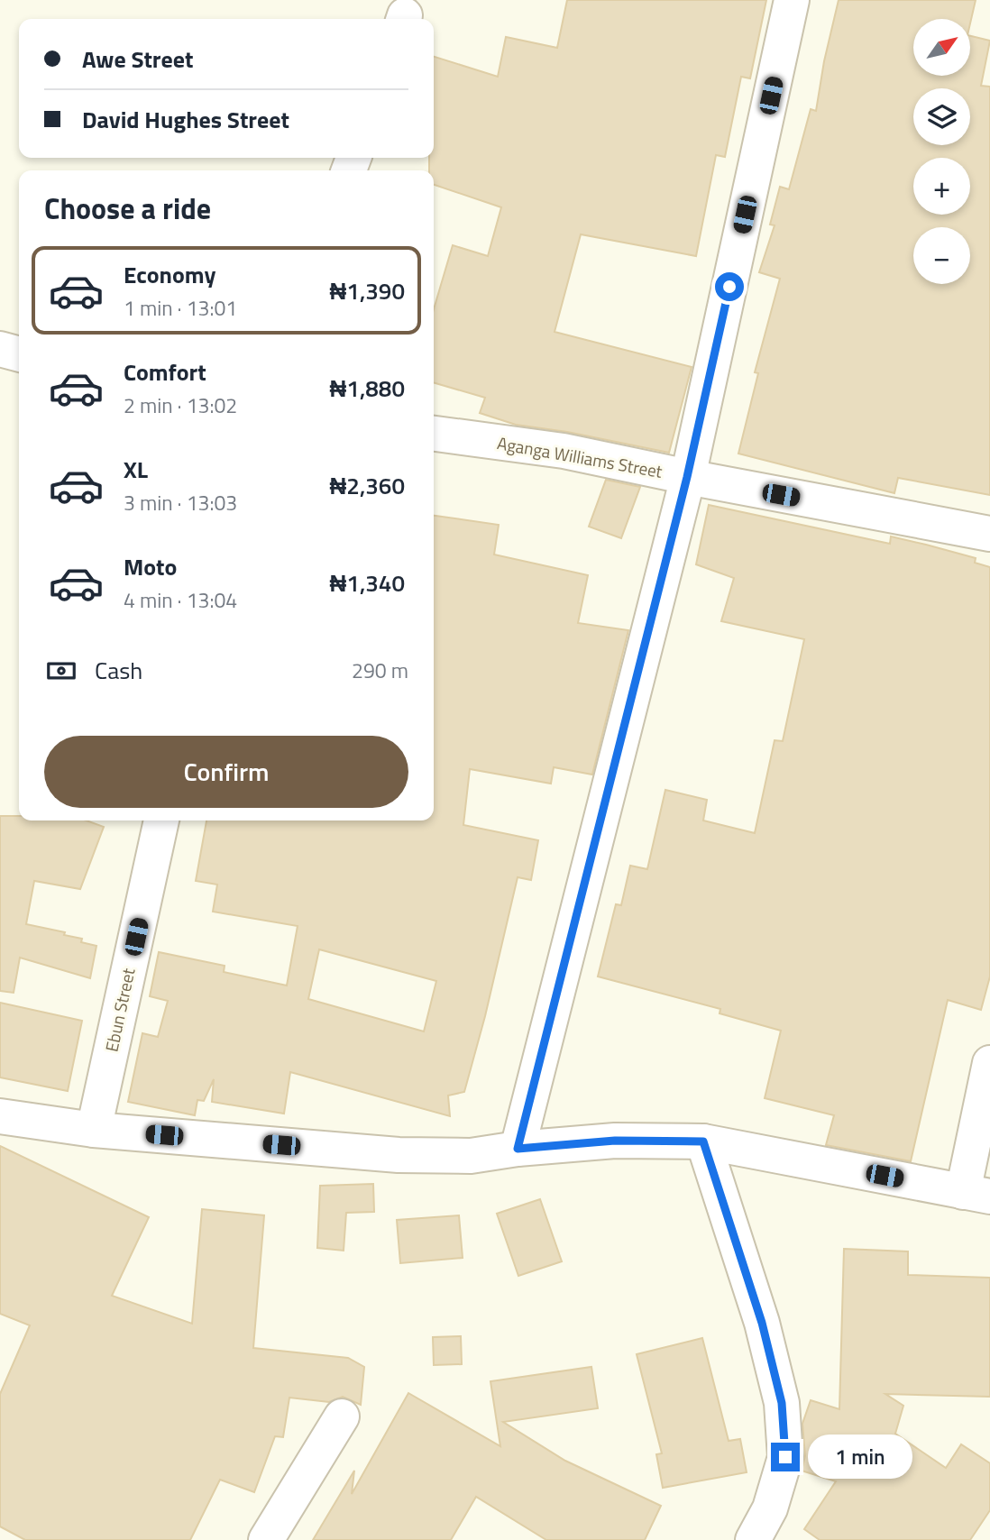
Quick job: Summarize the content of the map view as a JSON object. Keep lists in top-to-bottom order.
{
  "streets": {
    "street": ["Aganga Williams Street", "Ebun Street"]
  },
  "north": "top right",
  "page": {
    "map_buttons": ["+", "−"],
    "banner": ["Awe Street", "David Hughes Street"],
    "heading": "Choose a ride",
    "list": [
      {
        "name": "Economy",
        "note": "1 min · 13:01",
        "value": "₦1,390"
      },
      {
        "name": "Comfort",
        "note": "2 min · 13:02",
        "value": "₦1,880"
      },
      {
        "name": "XL",
        "note": "3 min · 13:03",
        "value": "₦2,360"
      },
      {
        "name": "Moto",
        "note": "4 min · 13:04",
        "value": "₦1,340"
      }
    ],
    "pay": ["Cash", "290 m"],
    "buttons": "Confirm",
    "bubble": "1 min"
  }
}
